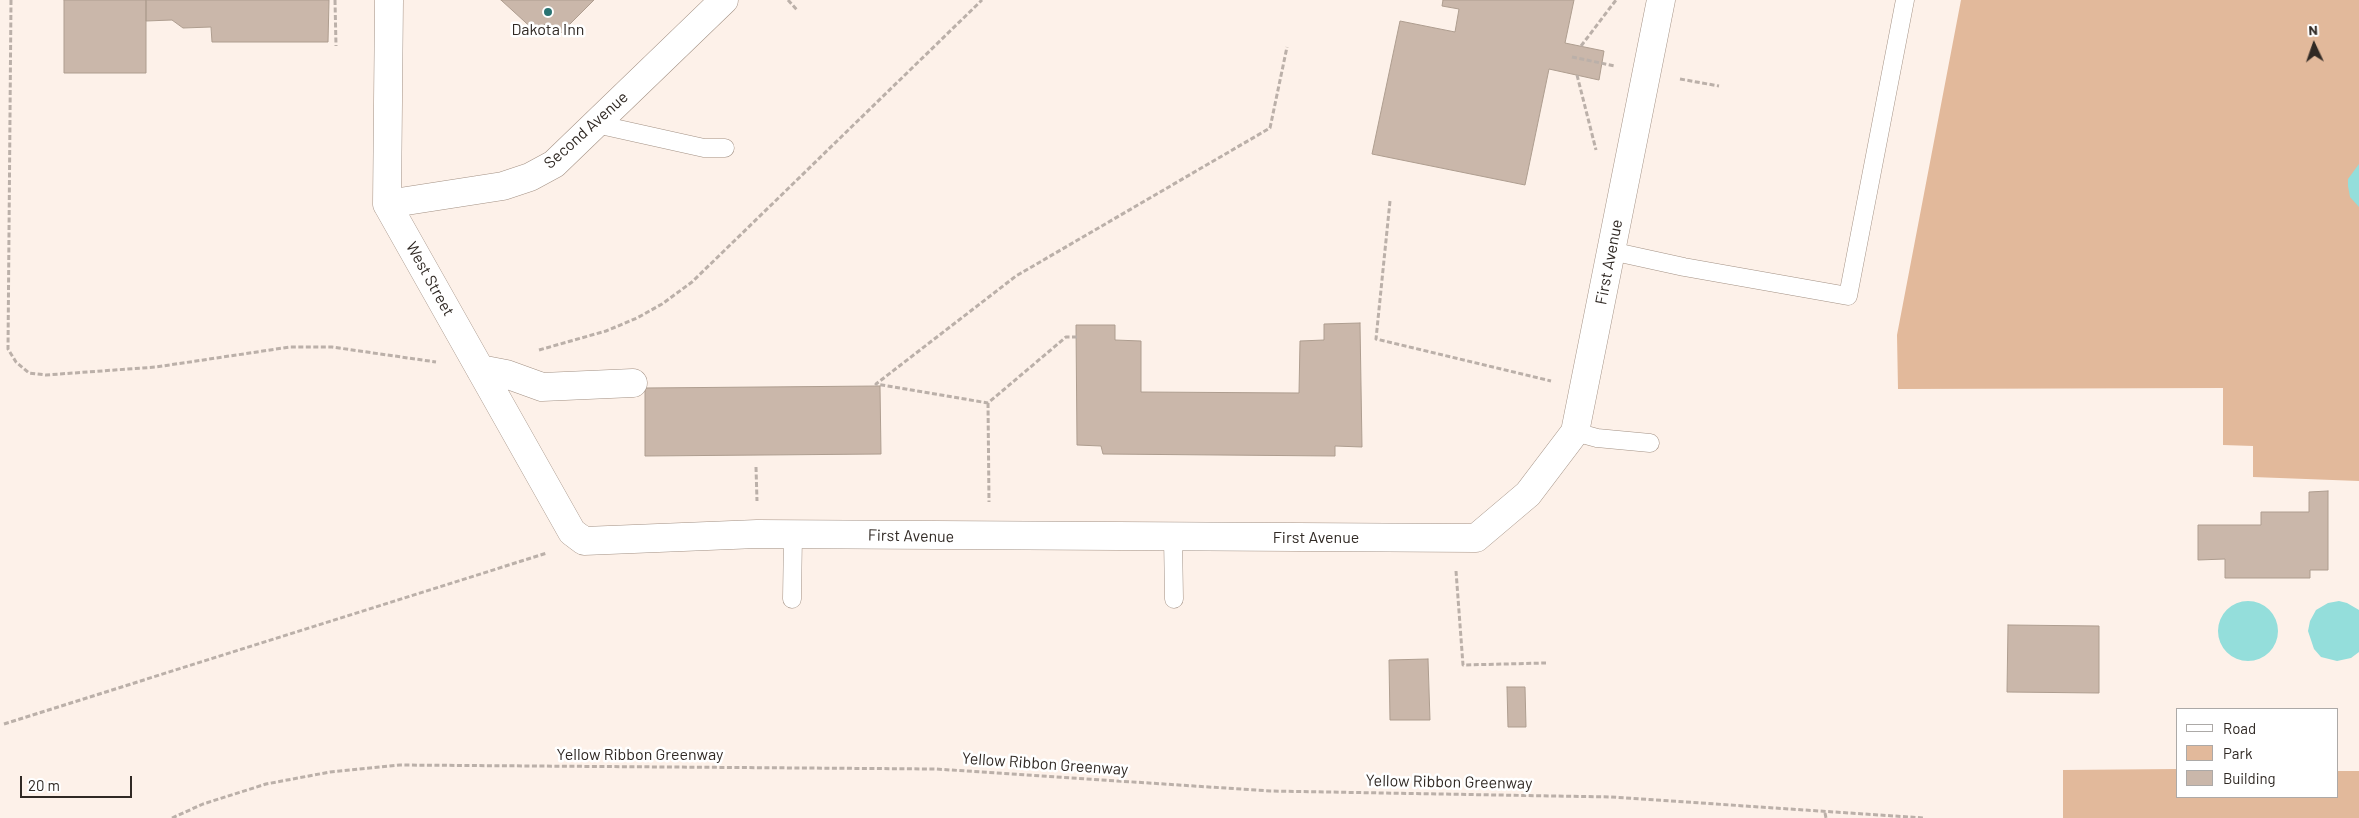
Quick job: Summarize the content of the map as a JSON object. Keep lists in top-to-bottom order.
{
  "streets": {
    "street": ["Second Avenue", "First Avenue", "West Street"],
    "path": ["Yellow Ribbon Greenway"]
  },
  "crossings": [
    ["Second Avenue", "West Street"],
    ["First Avenue", "West Street"]
  ],
  "places": ["Dakota Inn"],
  "legend": ["Road", "Park", "Building"],
  "scale_bar": "20 m",
  "north": "top"
}
